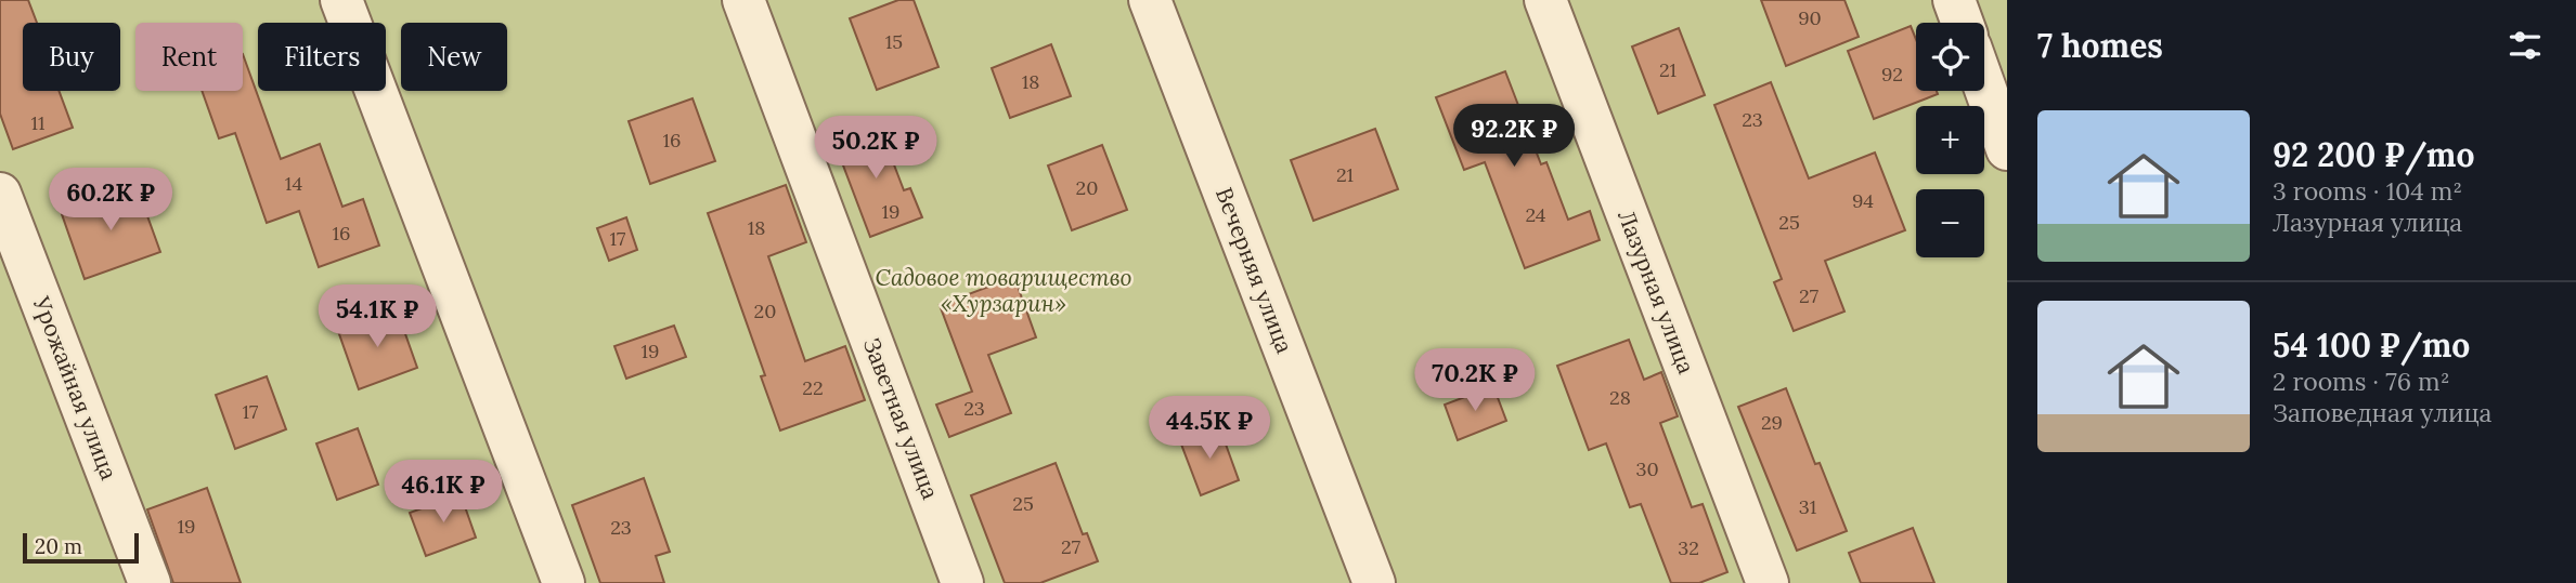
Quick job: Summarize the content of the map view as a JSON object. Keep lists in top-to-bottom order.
{
  "streets": {
    "street": [
      "Вечерняя улица",
      "Лазурная улица",
      "Урожайная улица",
      "Заветная улица"
    ]
  },
  "parks": ["Садовое товарищество «Хурзарин»"],
  "house_numbers": [
    "90",
    "15",
    "21",
    "92",
    "18",
    "23",
    "11",
    "16",
    "21",
    "14",
    "20",
    "94",
    "19",
    "24",
    "25",
    "18",
    "16",
    "17",
    "27",
    "20",
    "19",
    "22",
    "28",
    "23",
    "17",
    "29",
    "30",
    "25",
    "31",
    "19",
    "23",
    "27",
    "32"
  ],
  "scale_bar": "20 m",
  "page": {
    "heading": "7 homes",
    "map_buttons": ["+", "−"],
    "chip": [
      "Buy",
      "Rent",
      "Filters",
      "New"
    ],
    "list": [
      {
        "name": "92 200 ₽/mo",
        "note": "3 rooms · 104 m² · Лазурная улица"
      },
      {
        "name": "54 100 ₽/mo",
        "note": "2 rooms · 76 m² · Заповедная улица"
      }
    ],
    "price": [
      "92.2K ₽",
      "50.2K ₽",
      "60.2K ₽",
      "54.1K ₽",
      "70.2K ₽",
      "44.5K ₽",
      "46.1K ₽"
    ],
    "scale": "20 m"
  }
}
